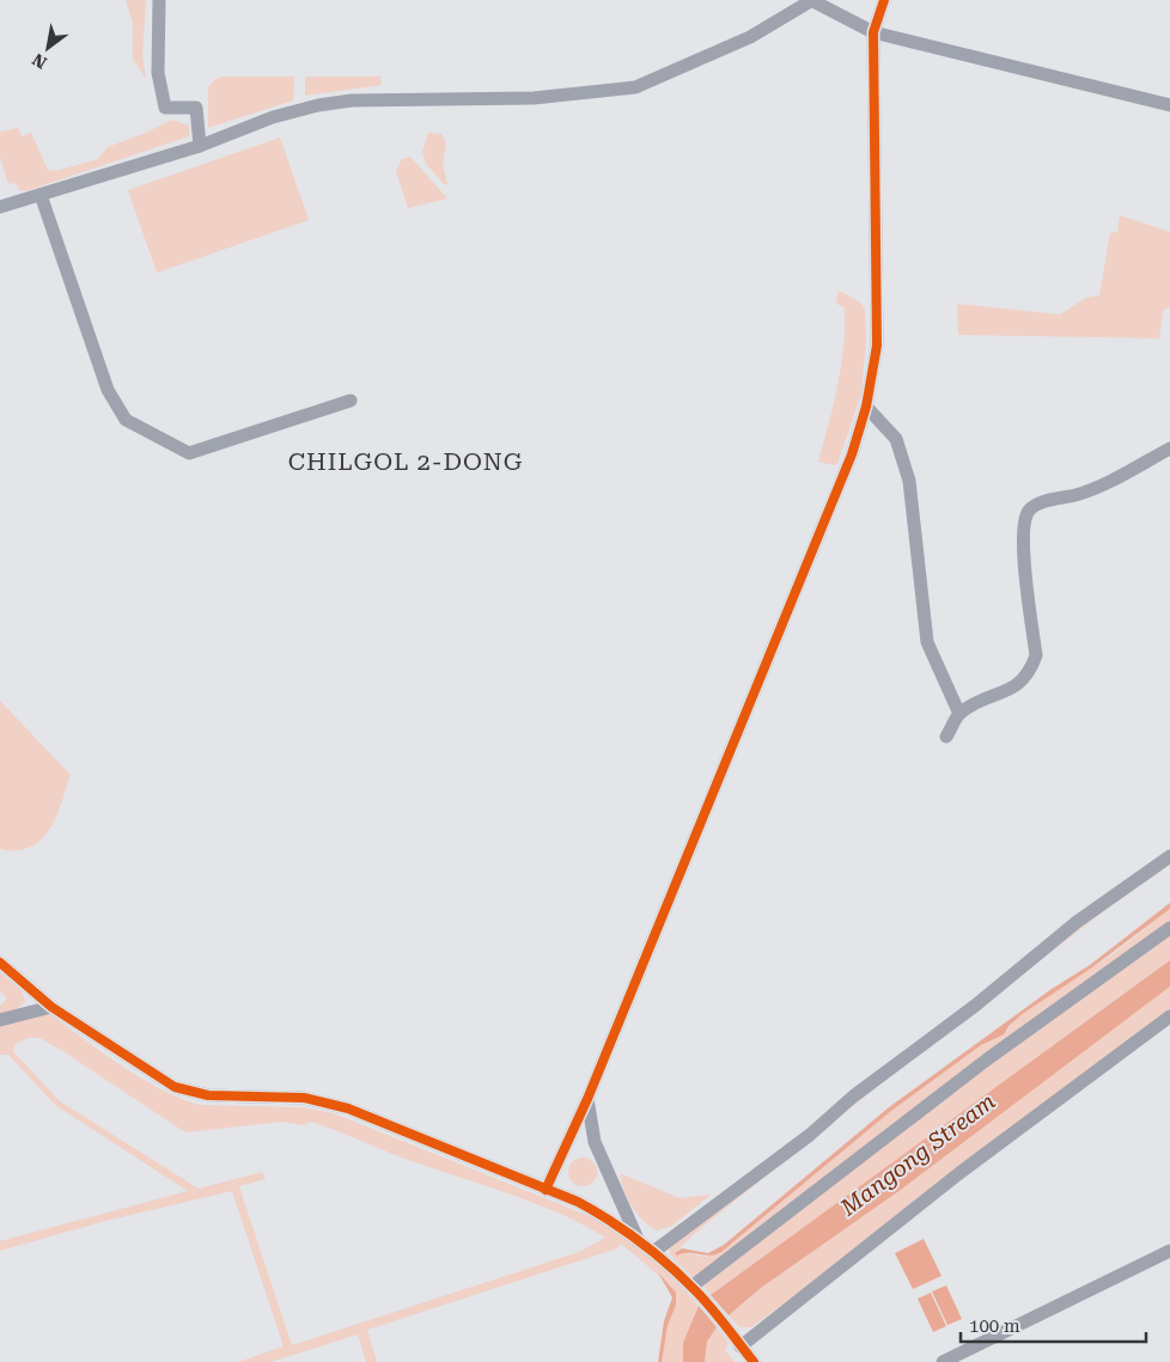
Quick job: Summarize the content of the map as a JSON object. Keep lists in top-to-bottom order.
{
  "districts": ["CHILGOL 2-DONG"],
  "water": ["Mangong Stream"],
  "scale_bar": "100 m",
  "north": "bottom left"
}
